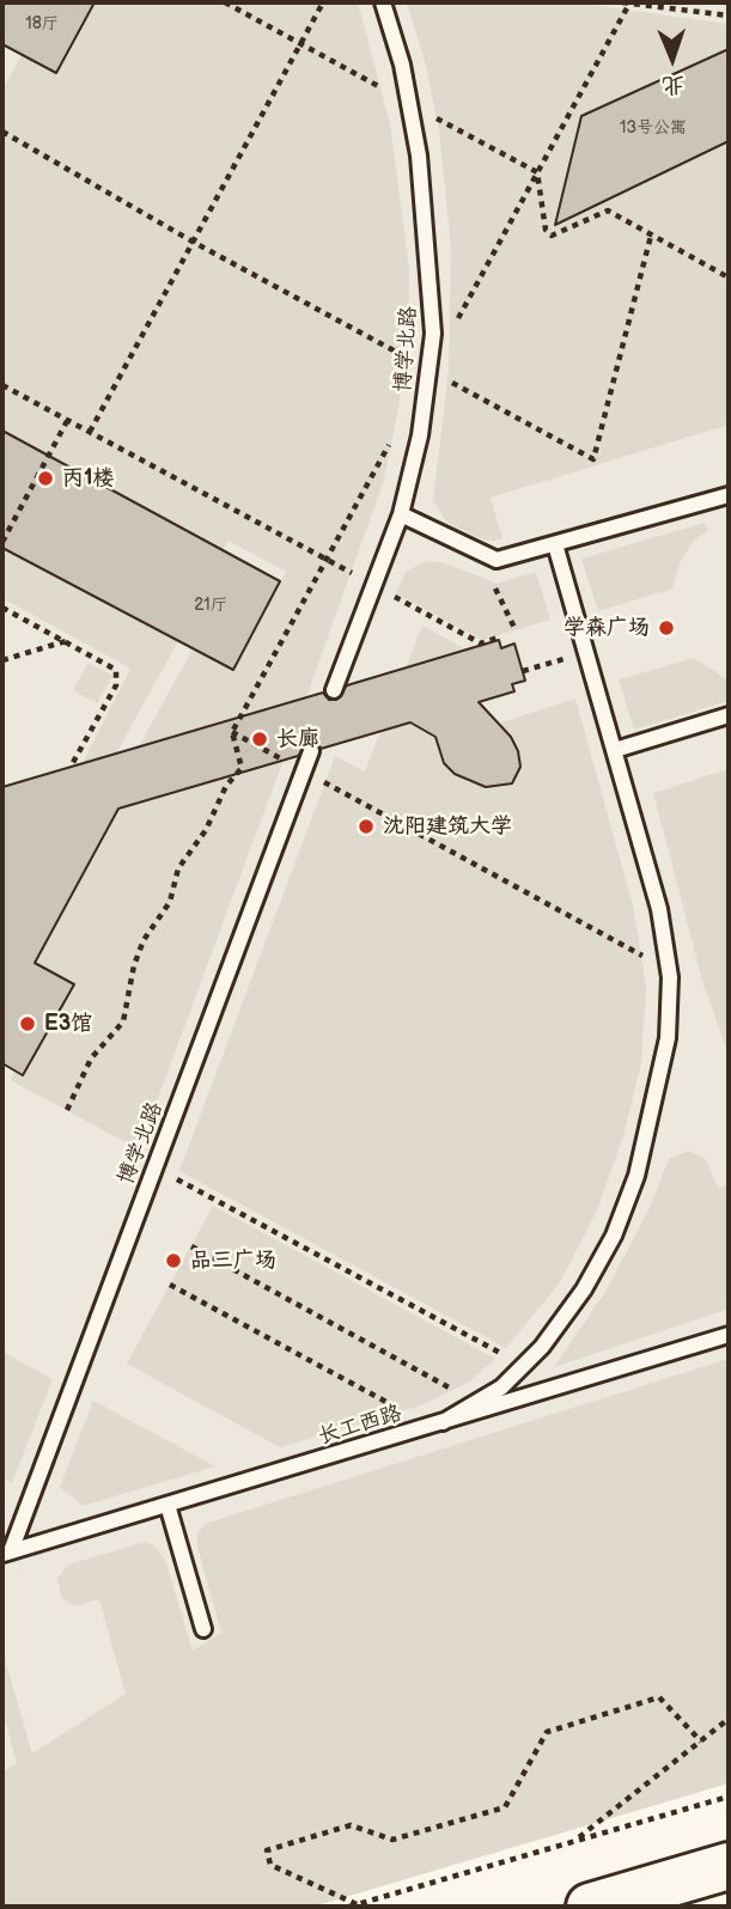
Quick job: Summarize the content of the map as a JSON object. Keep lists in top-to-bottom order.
{
  "streets": {
    "lane": ["博学北路", "长工西路"]
  },
  "crossings": [
    ["博学北路", "长工西路"]
  ],
  "places": [
    "丙1楼",
    "学森广场",
    "长廊",
    "沈阳建筑大学",
    "E3馆",
    "品三广场"
  ],
  "house_numbers": ["18厅", "13号公寓", "21厅"],
  "north": "bottom"
}
